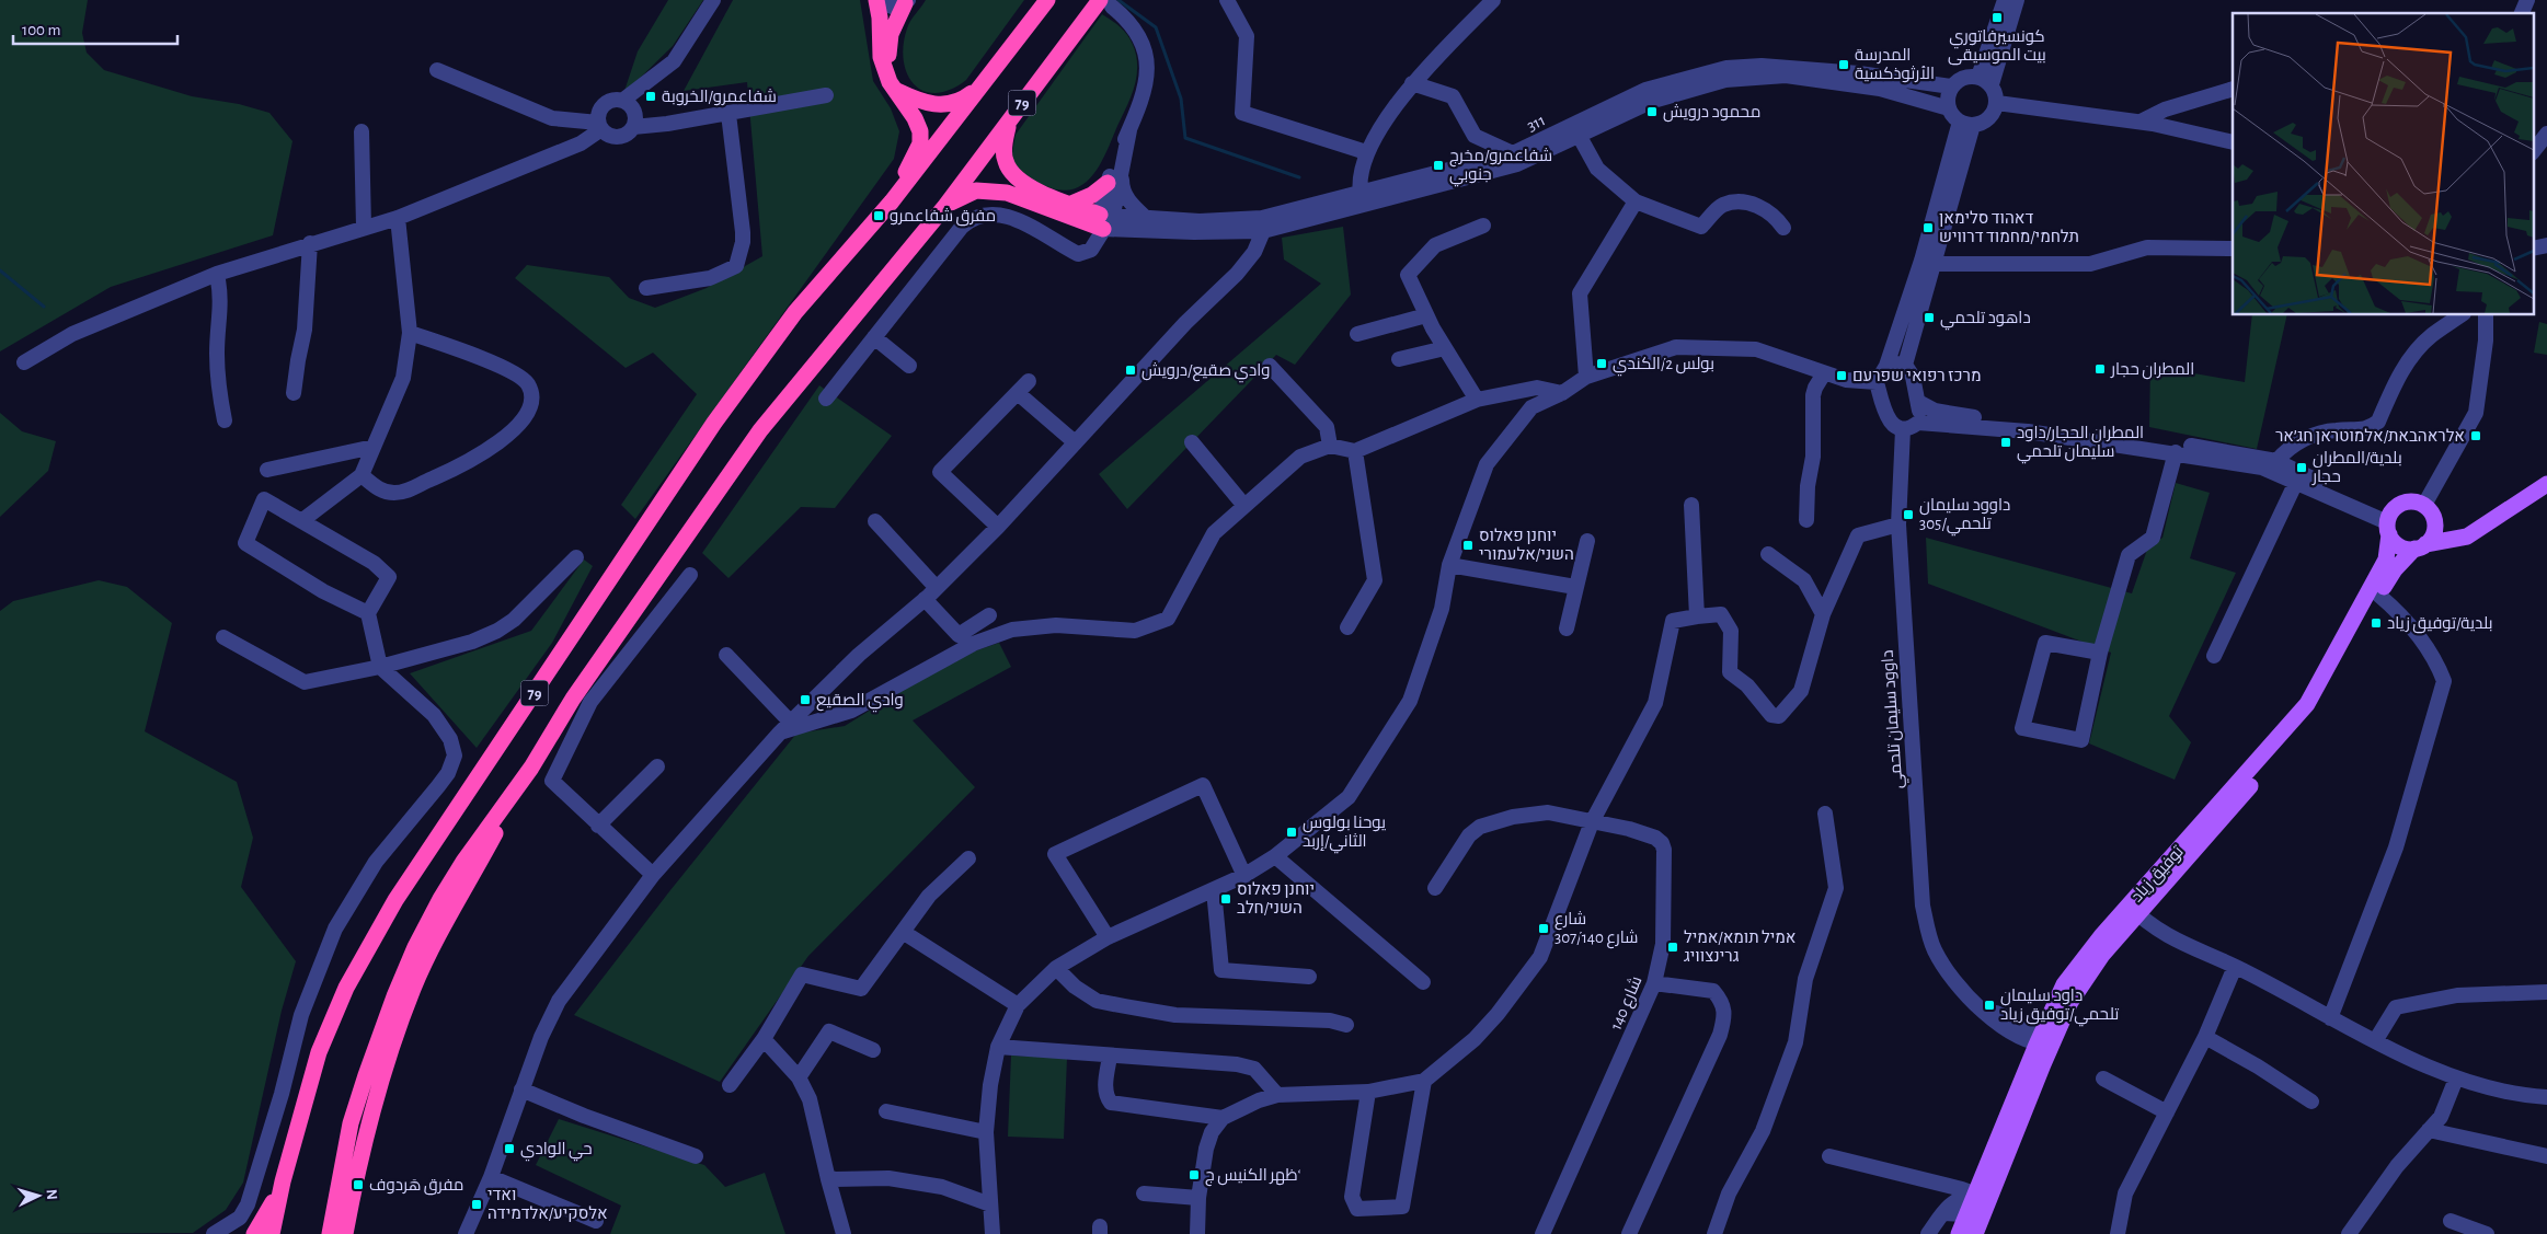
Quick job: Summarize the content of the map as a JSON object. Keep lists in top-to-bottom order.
{
  "streets": {
    "highway": ["79"],
    "main road": ["توفيق زياد"],
    "street": ["311", "داوود سليمان تلحمي", "شارع 140"]
  },
  "crossings": [
    ["داوود سليمان تلحمي", "توفيق زياد"]
  ],
  "places": {
    "transit": [
      "كونسيرفاتوري بيت الموسيقى",
      "المدرسة الأرثوذكسية",
      "شفاعمرو/الخروبة",
      "محمود درويش",
      "شفاعمرو/مخرج جنوبي",
      "مفرق شفاعمرو",
      "דאהוד סלימאן תלחמי/מחמוד דרוויש",
      "داهود تلحمي",
      "بولس 2/الكندي",
      "المطران حجار",
      "وادي صقيع/درويش",
      "מרכז רפואי שפרעם",
      "אלראהבאת/אלמוטראן חג׳אר",
      "المطران الحجار/داود سليمان تلحمي",
      "بلدية/المطران حجار",
      "داوود سليمان تلحمي/305",
      "יוחנן פאלוס השני/אלעמורי",
      "بلدية/توفيق زياد",
      "وادي الصقيع",
      "يوحنا بولوس الثاني/إربد",
      "יוחנן פאלוס השני/חלב",
      "شارع 307/شارع 140",
      "אמיל תומא/אמיל גרינצוויג",
      "داود سليمان تلحمي/توفيق زياد",
      "حي الوادي",
      "ظهر الكنيس ج‘",
      "مفرق هَردوف",
      "ואדי אלסקיע/אלדמידה"
    ]
  },
  "scale_bar": "100 m",
  "north": "right"
}
